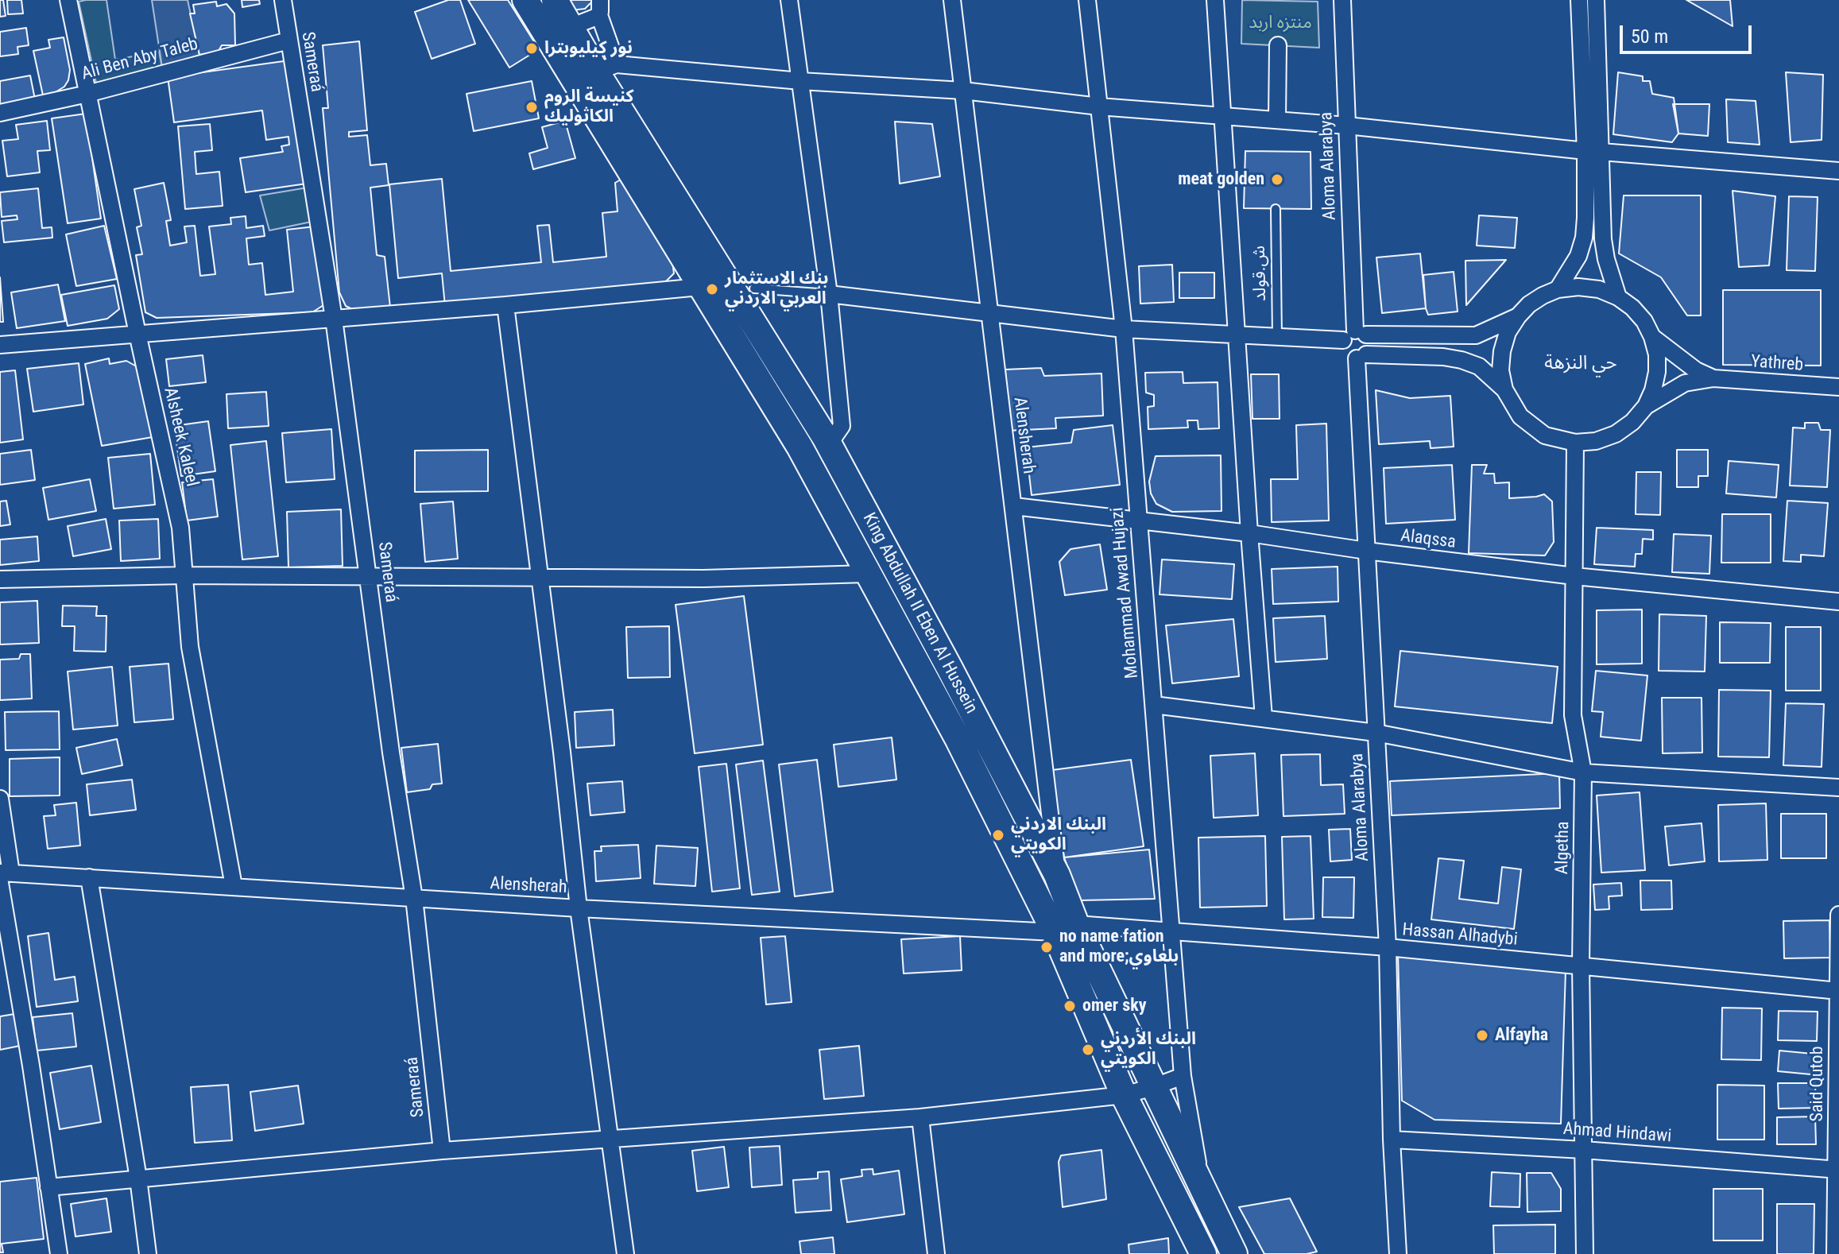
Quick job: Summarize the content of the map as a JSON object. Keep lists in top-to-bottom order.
{
  "streets": {
    "main road": ["King Abdullah II Eben Al Hussein"],
    "street": [
      "Ali Ben Aby Taleb",
      "Sameraá",
      "Aloma Alarabya",
      "Yathreb",
      "Alensherah",
      "Alsheek Kaleel",
      "Alaqssa",
      "Mohammad Awad Hujazi",
      "Algetha",
      "Hassan Alhadybi",
      "Said Qutob",
      "Ahmad Hindawi"
    ],
    "lane": ["ش.قولد"]
  },
  "crossings": [
    ["Ali Ben Aby Taleb", "Sameraá"],
    ["Ali Ben Aby Taleb", "Alsheek Kaleel"],
    ["Sameraá", "Alensherah"],
    ["Aloma Alarabya", "Alaqssa"],
    ["Aloma Alarabya", "Hassan Alhadybi"],
    ["Aloma Alarabya", "Ahmad Hindawi"],
    ["Alensherah", "Alsheek Kaleel"],
    ["Alensherah", "Alaqssa"],
    ["Alensherah", "King Abdullah II Eben Al Hussein"],
    ["Alensherah", "Hassan Alhadybi"],
    ["Alaqssa", "Mohammad Awad Hujazi"],
    ["Alaqssa", "Algetha"],
    ["Mohammad Awad Hujazi", "King Abdullah II Eben Al Hussein"],
    ["Mohammad Awad Hujazi", "Hassan Alhadybi"],
    ["King Abdullah II Eben Al Hussein", "Hassan Alhadybi"],
    ["Algetha", "Hassan Alhadybi"],
    ["Algetha", "Ahmad Hindawi"],
    ["Hassan Alhadybi", "Said Qutob"],
    ["Said Qutob", "Ahmad Hindawi"]
  ],
  "districts": ["حي النزهة"],
  "parks": ["منتزه اربد"],
  "places": [
    "نور كيليوبترا",
    "كنيسة الروم الكاثوليك",
    "meat golden",
    "بنك الاستثمار العربي الاردني",
    "البنك الاردني الكويتي",
    "no name fation and more;بلعاوي",
    "omer sky",
    "Alfayha",
    "البنك الأردني الكويتي"
  ],
  "scale_bar": "50 m"
}
